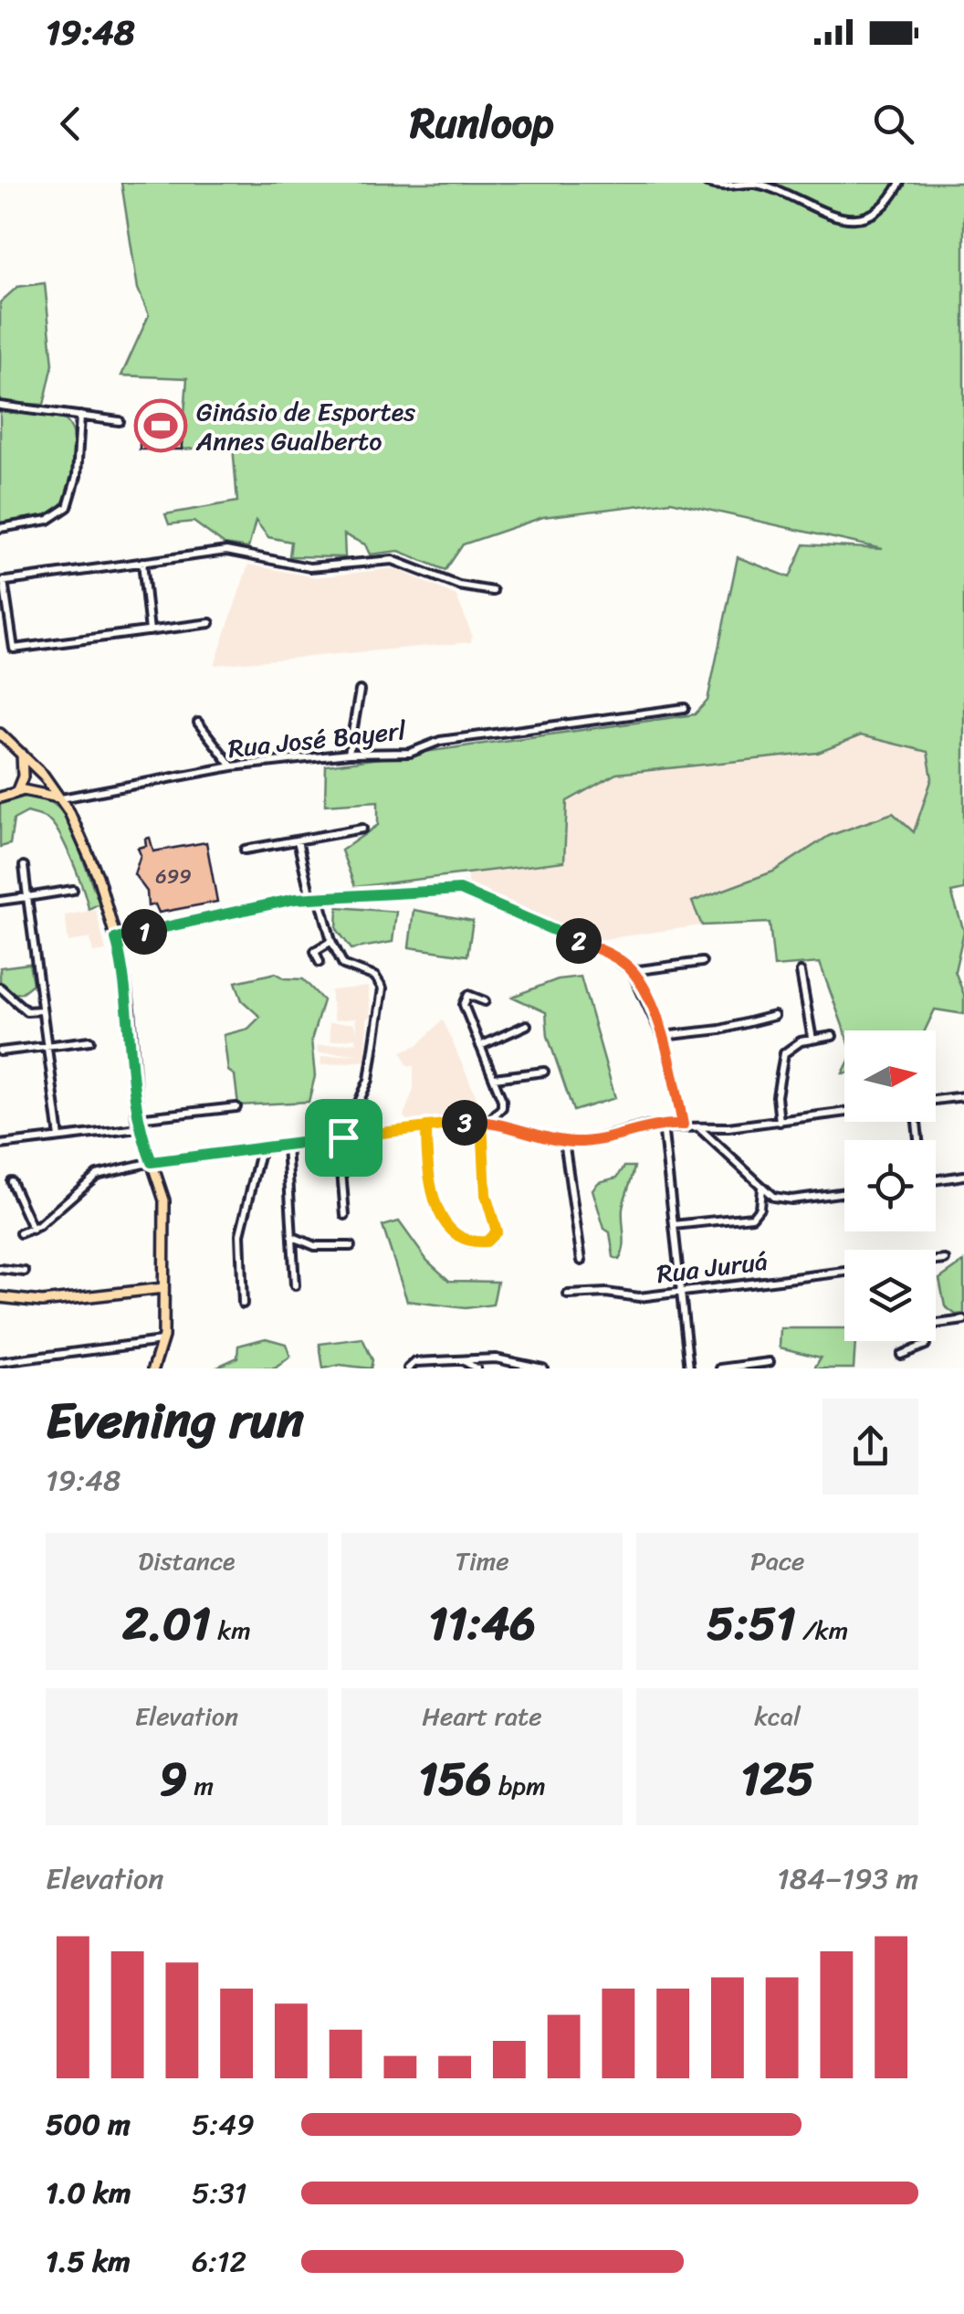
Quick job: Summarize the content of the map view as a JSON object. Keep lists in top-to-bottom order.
{
  "streets": {
    "street": ["Rua José Bayerl", "Rua Juruá"]
  },
  "places": {
    "sports": ["Ginásio de Esportes Annes Gualberto"]
  },
  "house_numbers": ["699"],
  "north": "right",
  "page": {
    "status": "19:48",
    "header": "Runloop",
    "pins": ["1", "2", "3"],
    "heading": ["Evening run", "19:48"],
    "stats": [
      ["Distance", "2.01 km"],
      ["Time", "11:46"],
      ["Pace", "5:51 /km"],
      ["Elevation", "9 m"],
      ["Heart rate", "156 bpm"],
      ["kcal", "125"]
    ],
    "chart": ["Elevation", "184–193 m"],
    "list": [
      {
        "name": "500 m",
        "note": "5:49"
      },
      {
        "name": "1.0 km",
        "note": "5:31"
      },
      {
        "name": "1.5 km",
        "note": "6:12"
      }
    ]
  }
}
